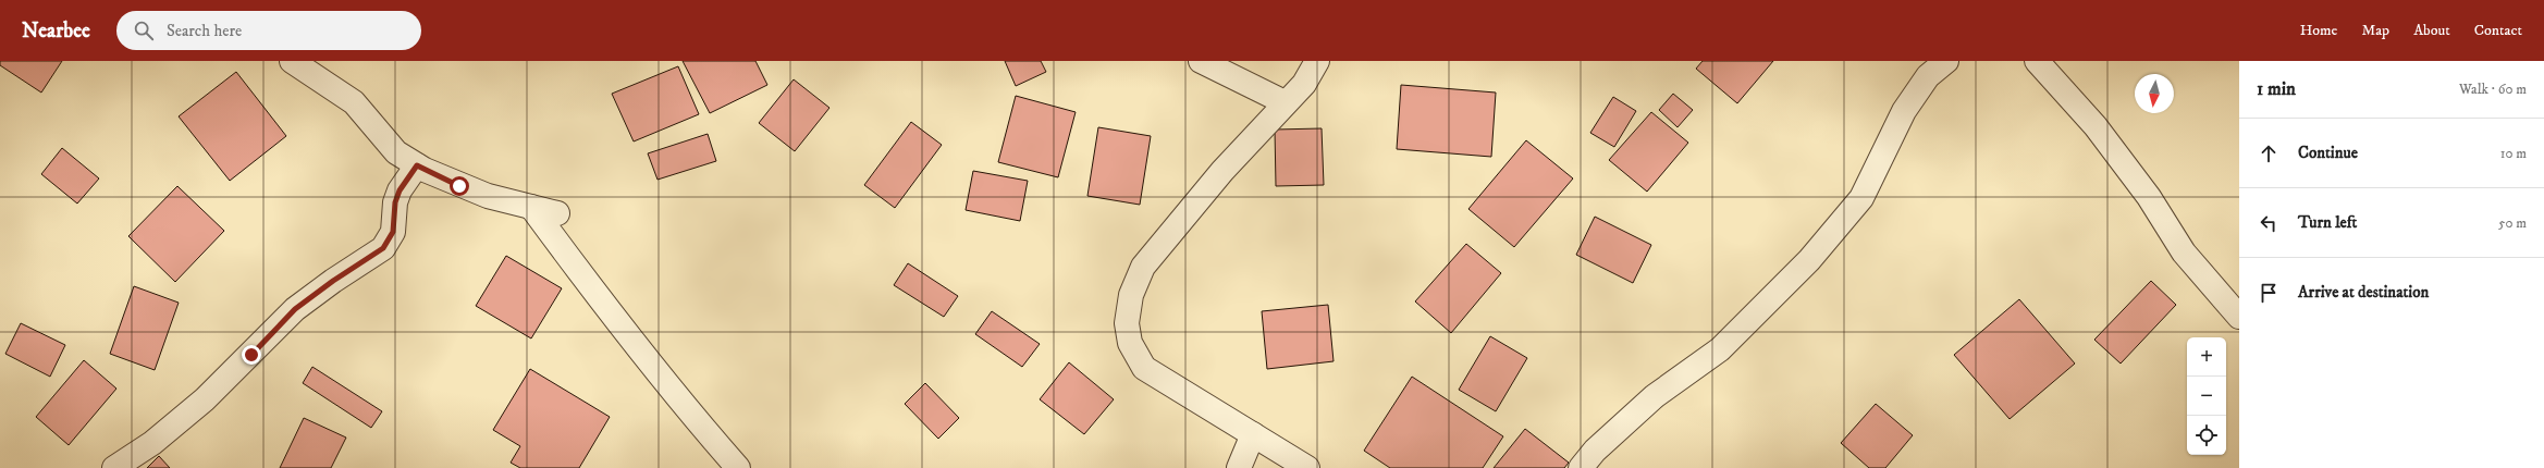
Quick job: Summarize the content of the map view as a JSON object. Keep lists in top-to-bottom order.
{
  "north": "bottom",
  "page": {
    "header": "Nearbee",
    "search": "Search here",
    "nav": [
      "Home",
      "Map",
      "About",
      "Contact"
    ],
    "heading": ["1 min", "Walk · 60 m"],
    "list": [
      ["Continue", "10 m"],
      ["Turn left", "50 m"],
      "Arrive at destination"
    ],
    "map_buttons": ["+", "−"]
  }
}
